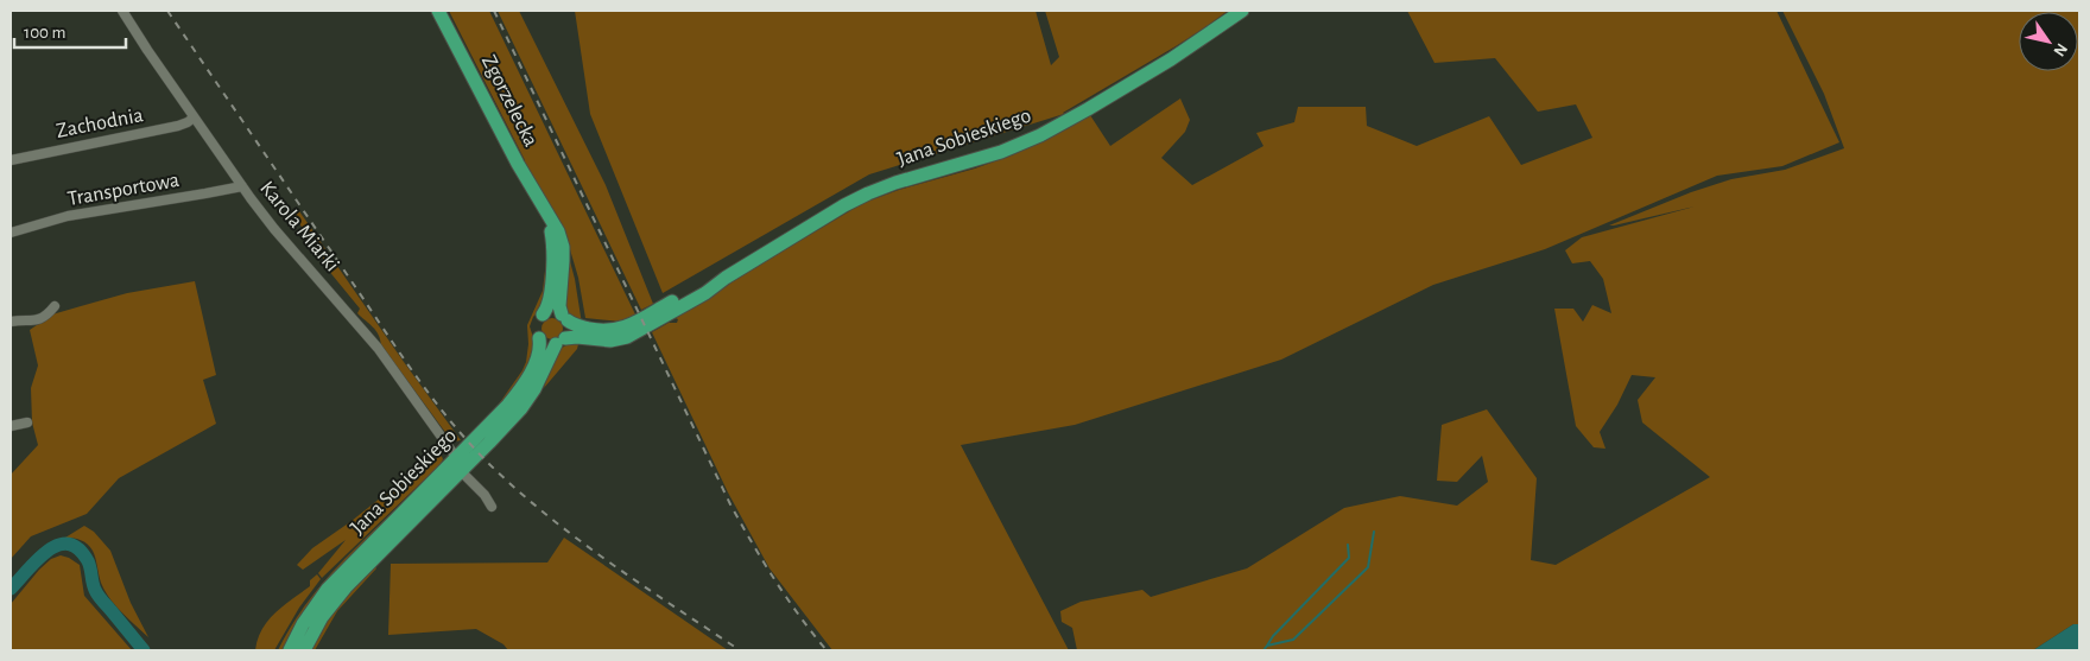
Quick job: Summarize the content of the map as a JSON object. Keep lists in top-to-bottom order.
{
  "streets": {
    "main road": ["Zgorzelecka", "Jana Sobieskiego"],
    "street": ["Zachodnia", "Transportowa", "Karola Miarki"]
  },
  "crossings": [
    ["Zgorzelecka", "Jana Sobieskiego"],
    ["Zachodnia", "Karola Miarki"],
    ["Jana Sobieskiego", "Karola Miarki"],
    ["Transportowa", "Karola Miarki"]
  ],
  "scale_bar": "100 m",
  "north": "bottom right"
}
